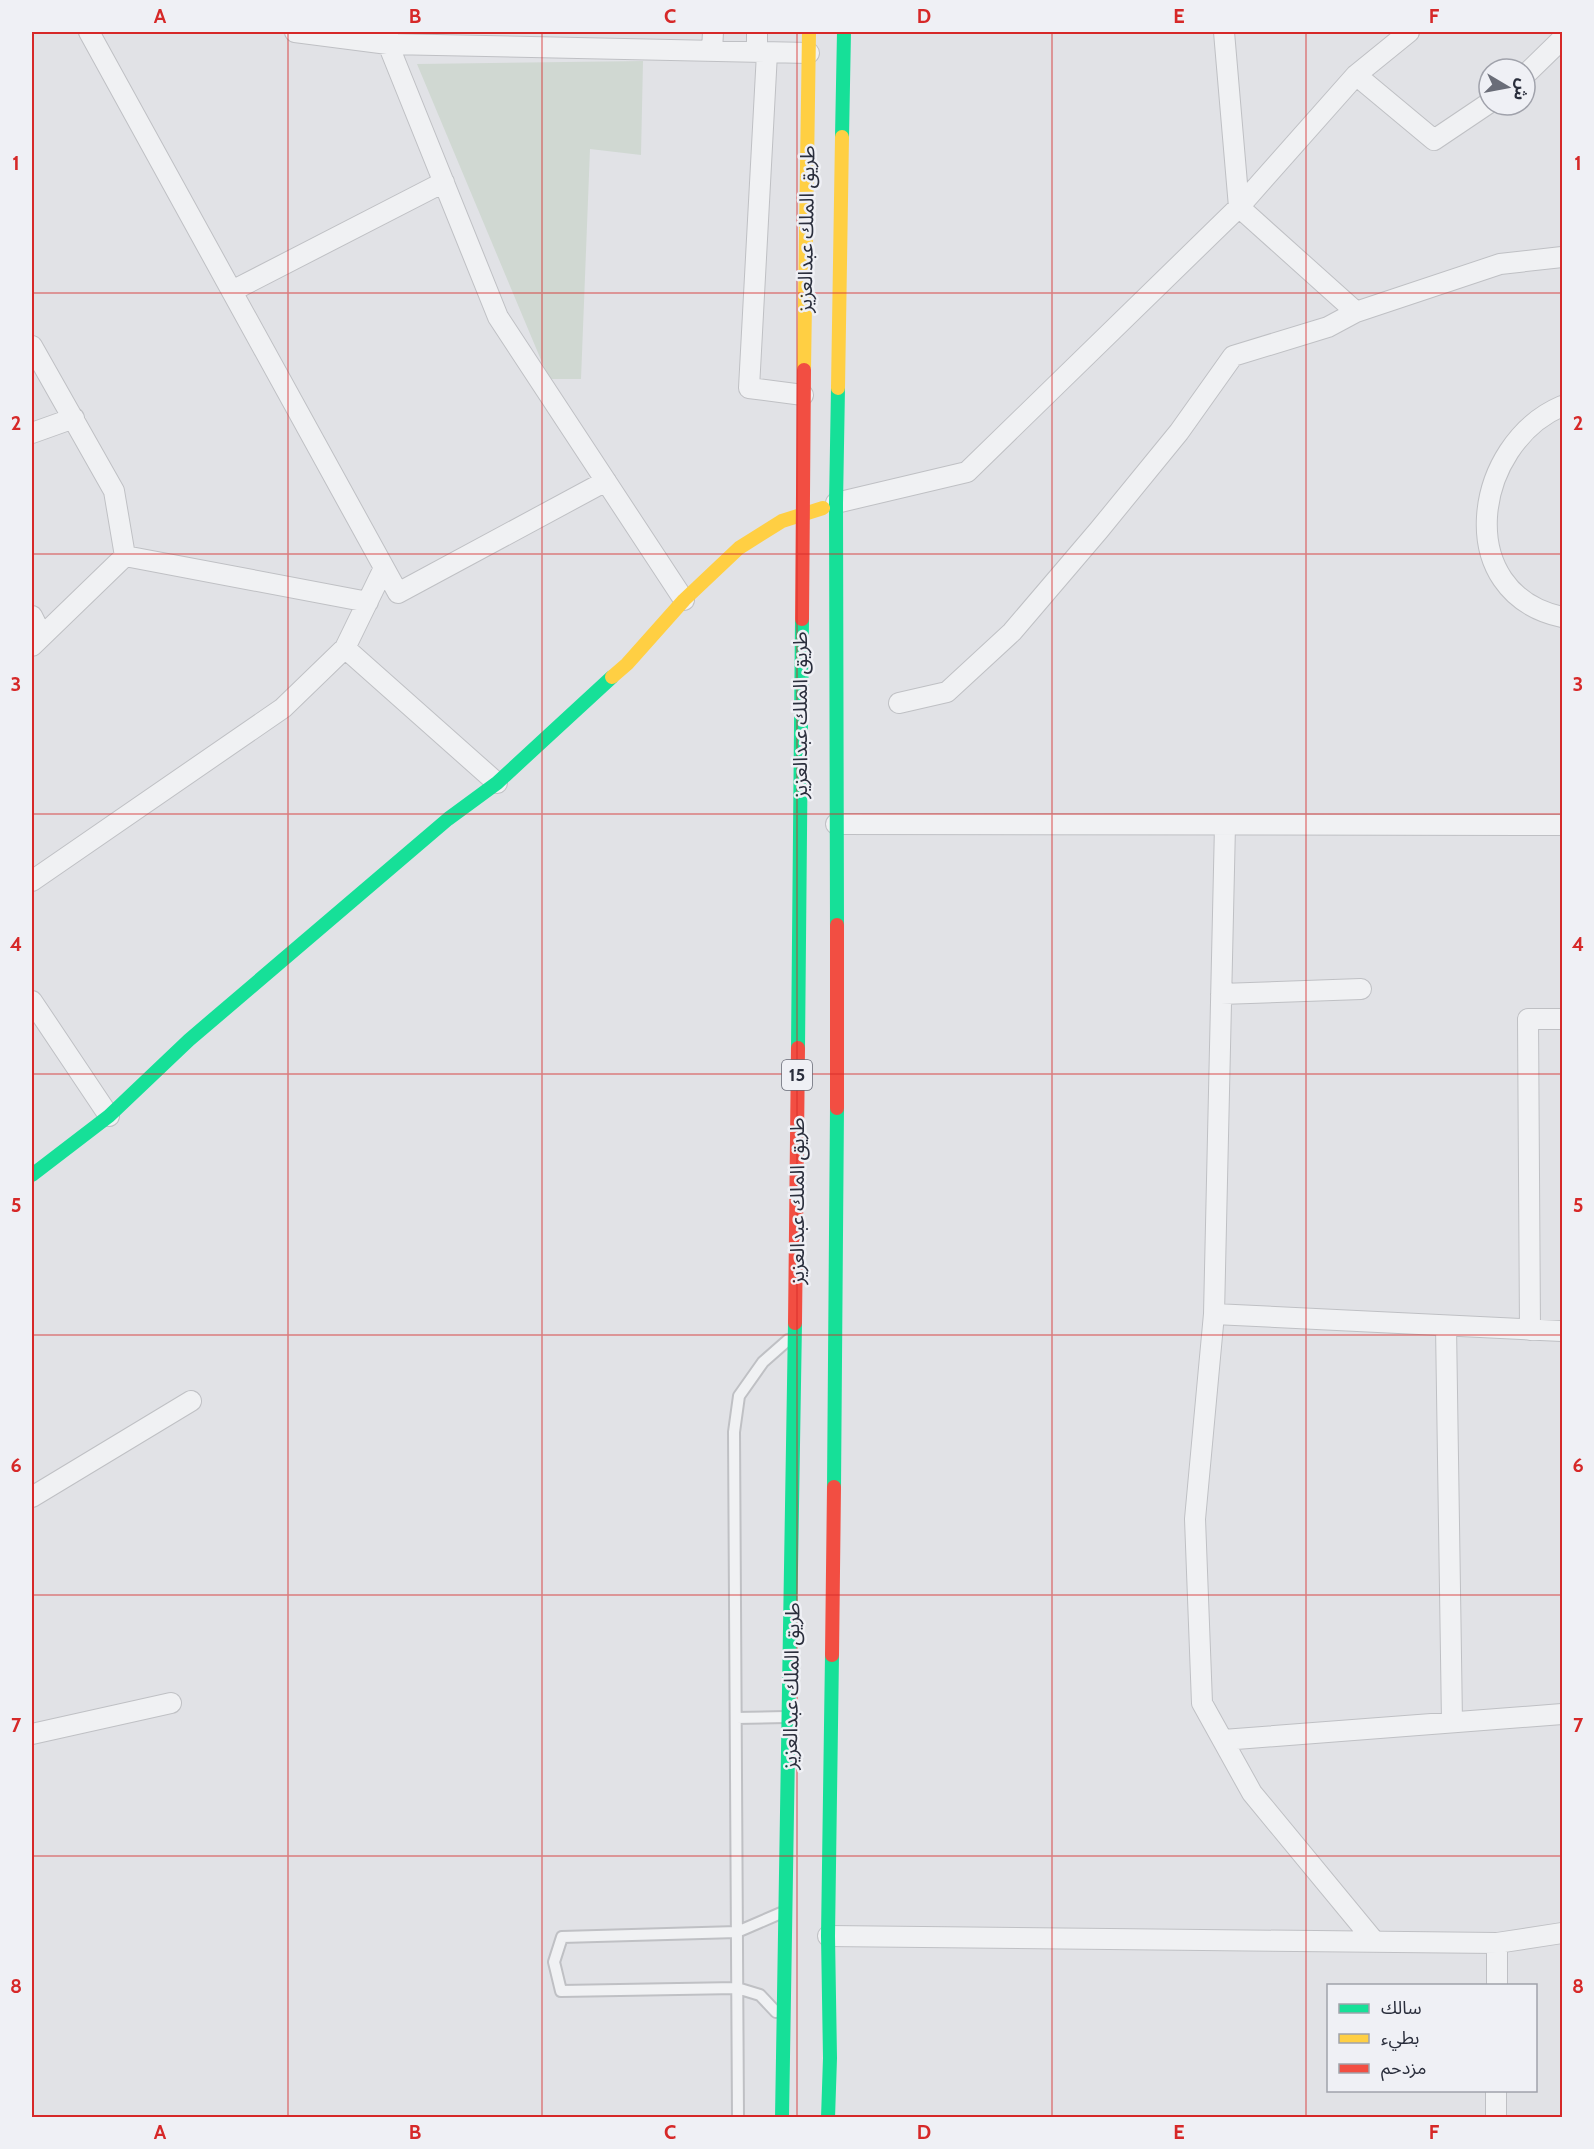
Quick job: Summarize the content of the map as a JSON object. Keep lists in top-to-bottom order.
{
  "streets": {
    "main road": ["طريق الملك عبدالعزيز", "15"]
  },
  "legend": ["سالك", "بطيء", "مزدحم"],
  "north": "right",
  "grid": {
    "columns": [
      "A",
      "B",
      "C",
      "D",
      "E",
      "F"
    ],
    "rows": [
      "1",
      "2",
      "3",
      "4",
      "5",
      "6",
      "7",
      "8"
    ]
  }
}
